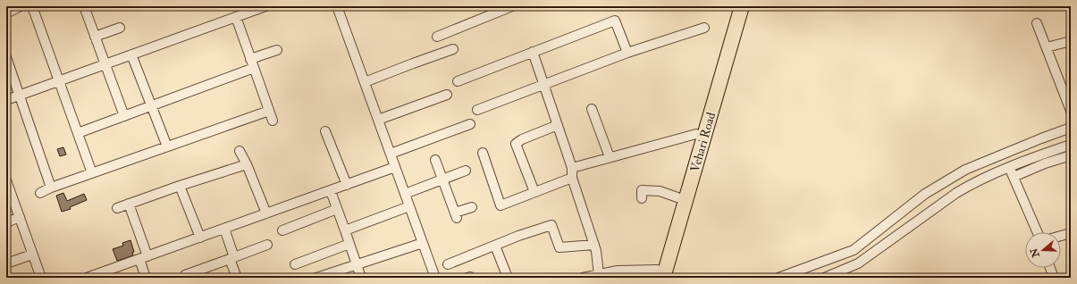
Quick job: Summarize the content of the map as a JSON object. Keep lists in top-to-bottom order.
{
  "streets": {
    "main road": ["Vehari Road"]
  },
  "north": "left"
}
